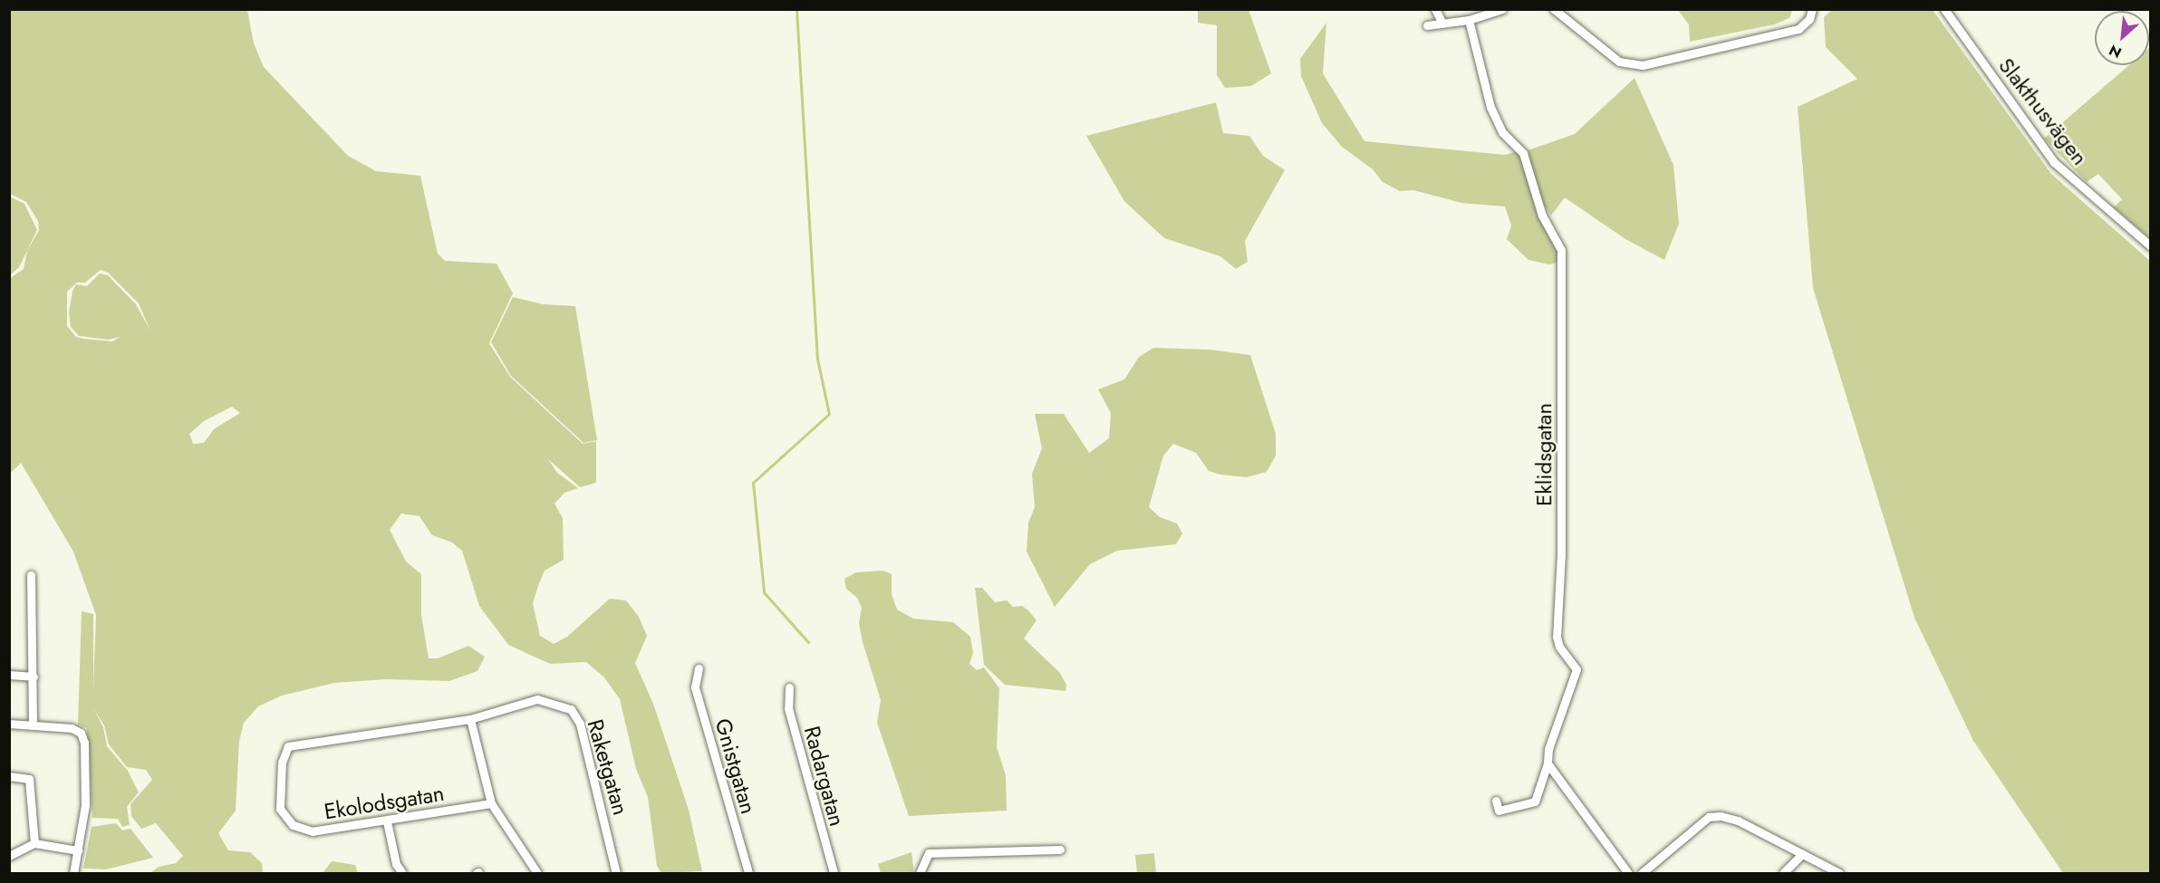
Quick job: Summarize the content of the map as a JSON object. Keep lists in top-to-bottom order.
{
  "streets": {
    "street": [
      "Slakthusvägen",
      "Eklidsgatan",
      "Gnistgatan",
      "Raketgatan",
      "Radargatan",
      "Ekolodsgatan"
    ]
  },
  "crossings": [
    ["Raketgatan", "Ekolodsgatan"]
  ],
  "north": "bottom left"
}
